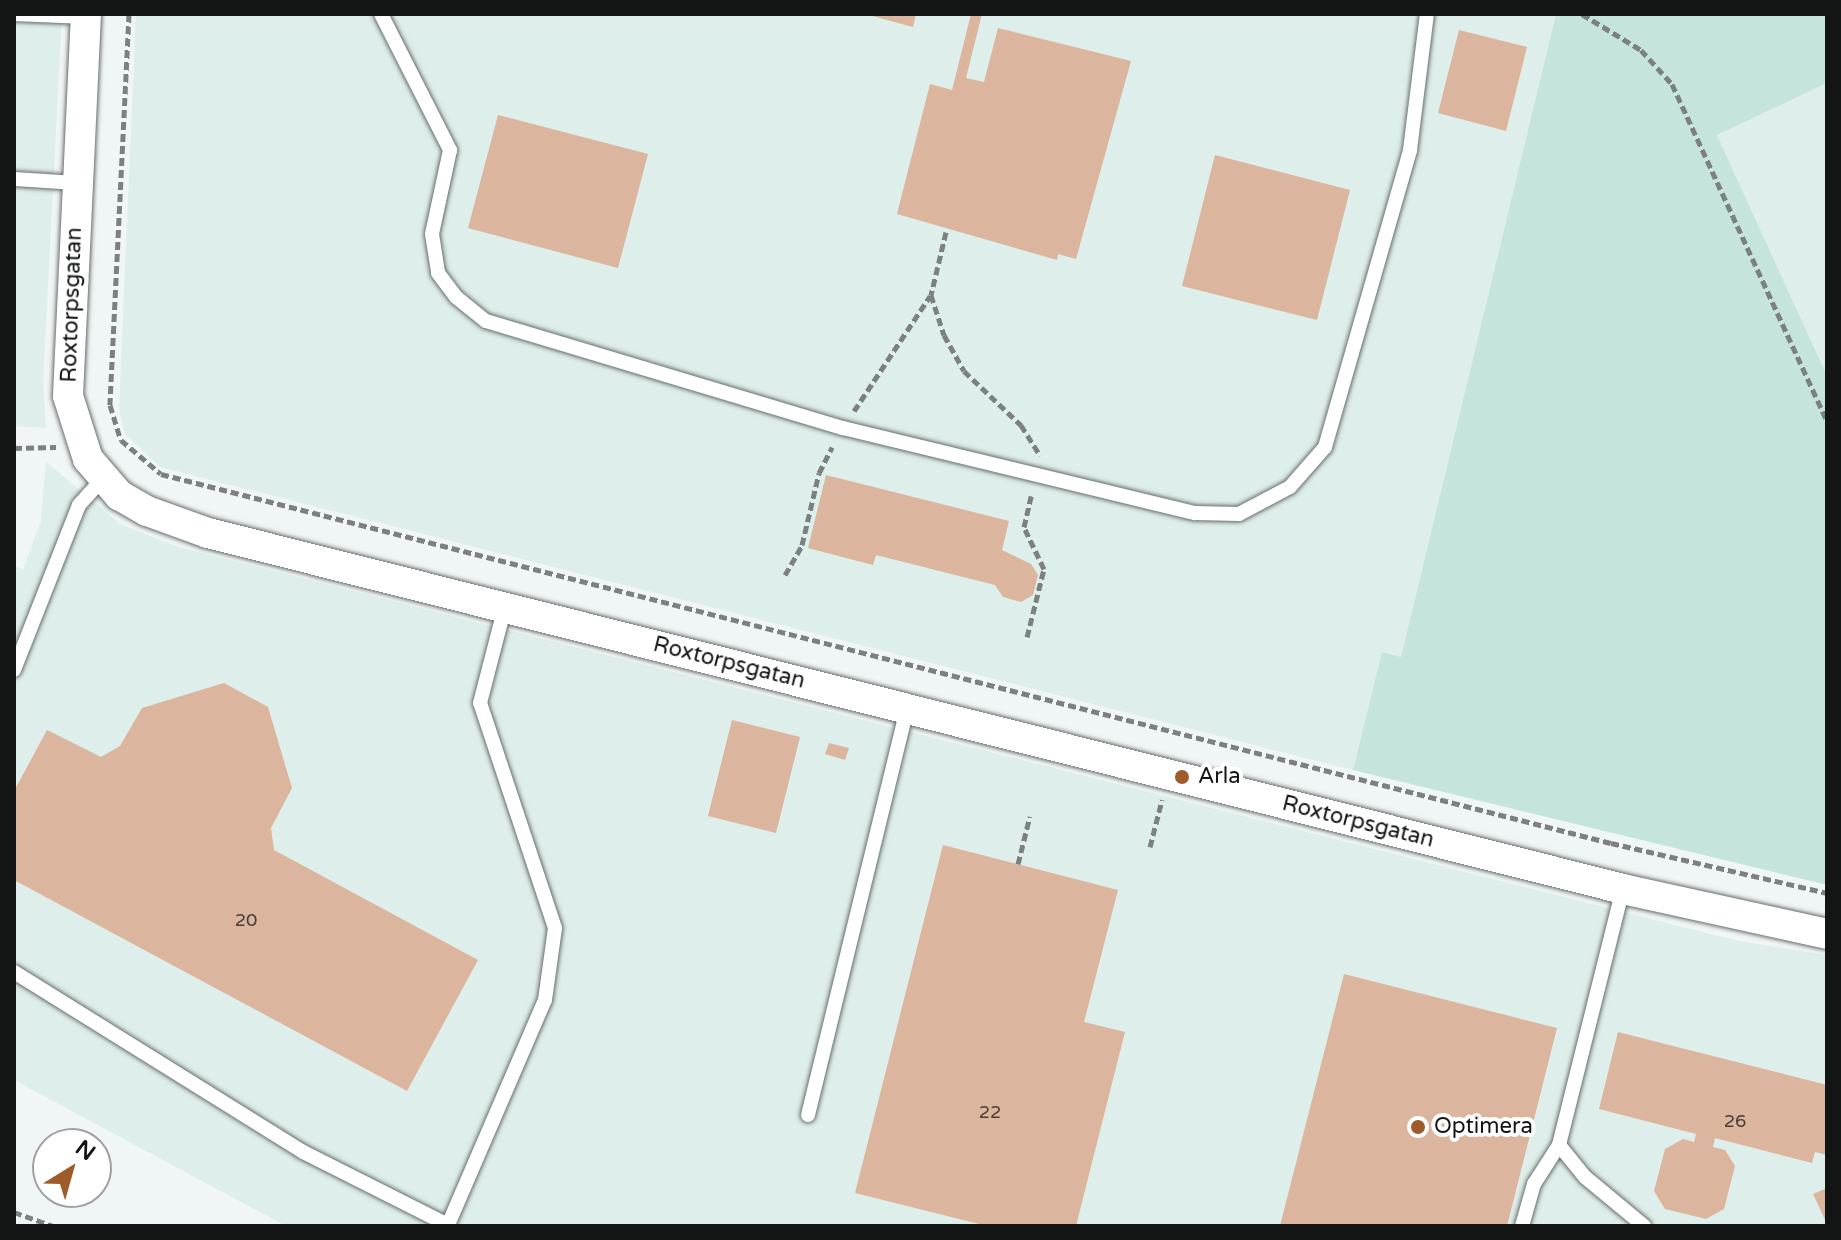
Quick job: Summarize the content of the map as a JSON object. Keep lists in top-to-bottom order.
{
  "streets": {
    "street": ["Roxtorpsgatan"]
  },
  "places": ["Arla", "Optimera"],
  "house_numbers": ["20", "22", "26"],
  "north": "top right"
}
